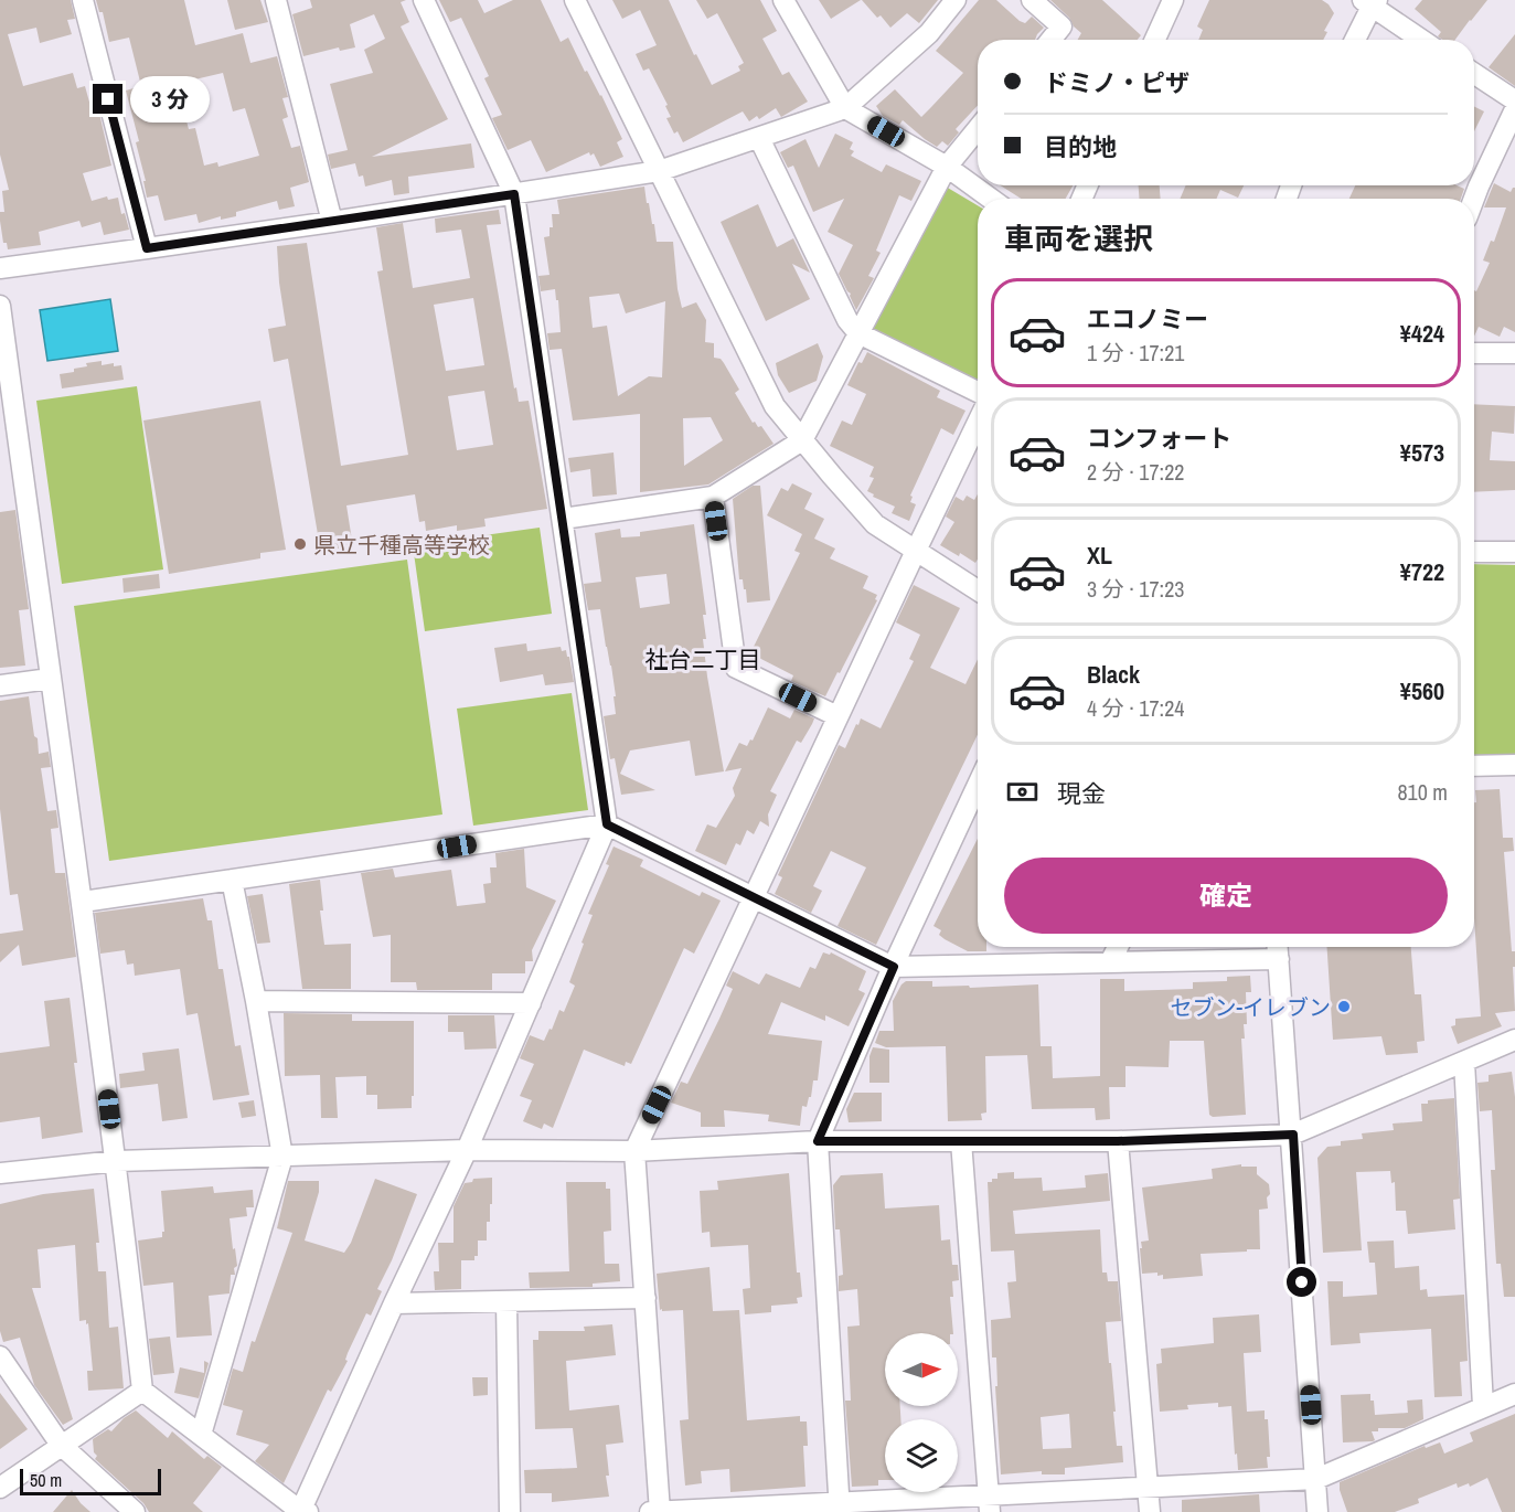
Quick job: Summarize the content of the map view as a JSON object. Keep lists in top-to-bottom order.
{
  "districts": ["社台二丁目"],
  "places": ["県立千種高等学校", "セブン-イレブン"],
  "scale_bar": "50 m",
  "north": "right",
  "page": {
    "banner": ["ドミノ・ピザ", "目的地"],
    "bubble": "3 分",
    "heading": "車両を選択",
    "list": [
      {
        "name": "エコノミー",
        "note": "1 分 · 17:21",
        "value": "¥424"
      },
      {
        "name": "コンフォート",
        "note": "2 分 · 17:22",
        "value": "¥573"
      },
      {
        "name": "XL",
        "note": "3 分 · 17:23",
        "value": "¥722"
      },
      {
        "name": "Black",
        "note": "4 分 · 17:24",
        "value": "¥560"
      }
    ],
    "pay": ["現金", "810 m"],
    "buttons": "確定",
    "scale": "50 m"
  }
}
